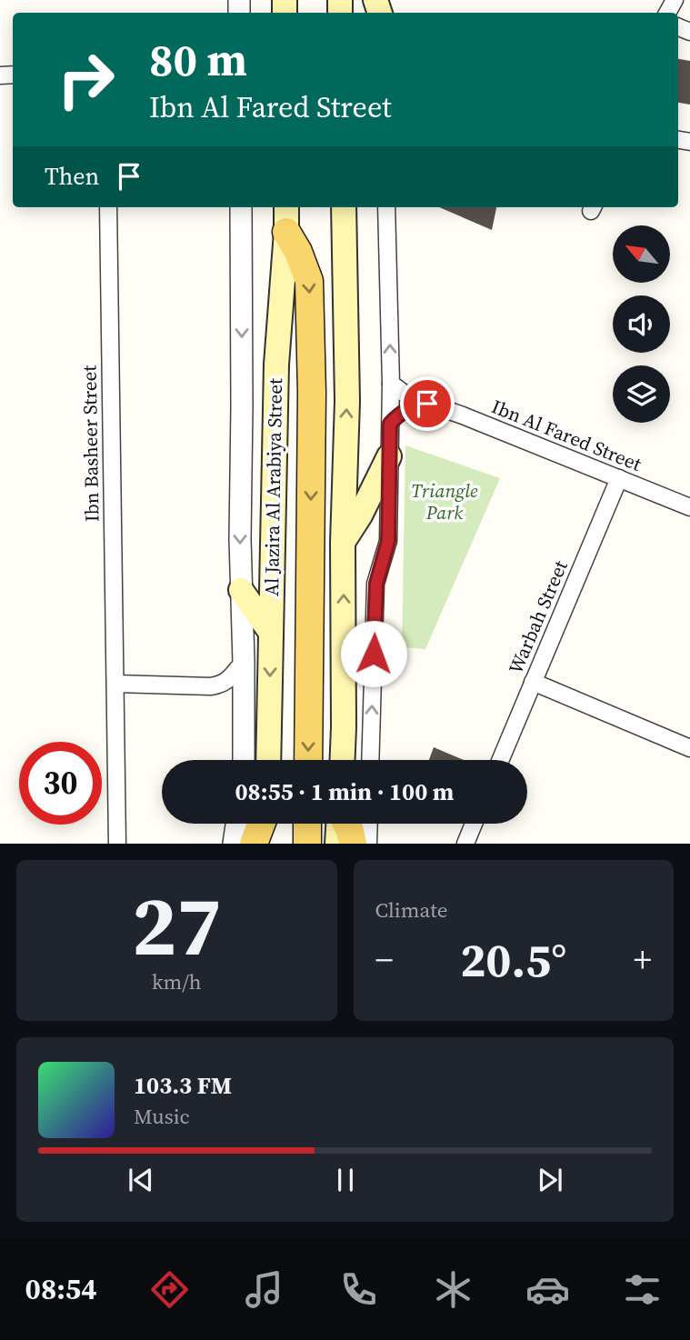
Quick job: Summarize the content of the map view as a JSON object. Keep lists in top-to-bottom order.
{
  "streets": {
    "main road": ["Al Jazira Al Arabiya Street"],
    "street": ["Ibn Al Fared Street", "Ibn Basheer Street", "Warbah Street"]
  },
  "crossings": [
    ["Ibn Al Fared Street", "Warbah Street"]
  ],
  "parks": ["Triangle Park"],
  "north": "top left",
  "page": {
    "turn": ["80 m", "Ibn Al Fared Street"],
    "then": "Then",
    "limit": "30",
    "trip": "08:55 · 1 min · 100 m",
    "tile": [
      ["27", "km/h"],
      "Climate"
    ],
    "heat": ["−", "20.5°", "+"],
    "song": ["103.3 FM", "Music"],
    "tabs": "08:54"
  }
}
